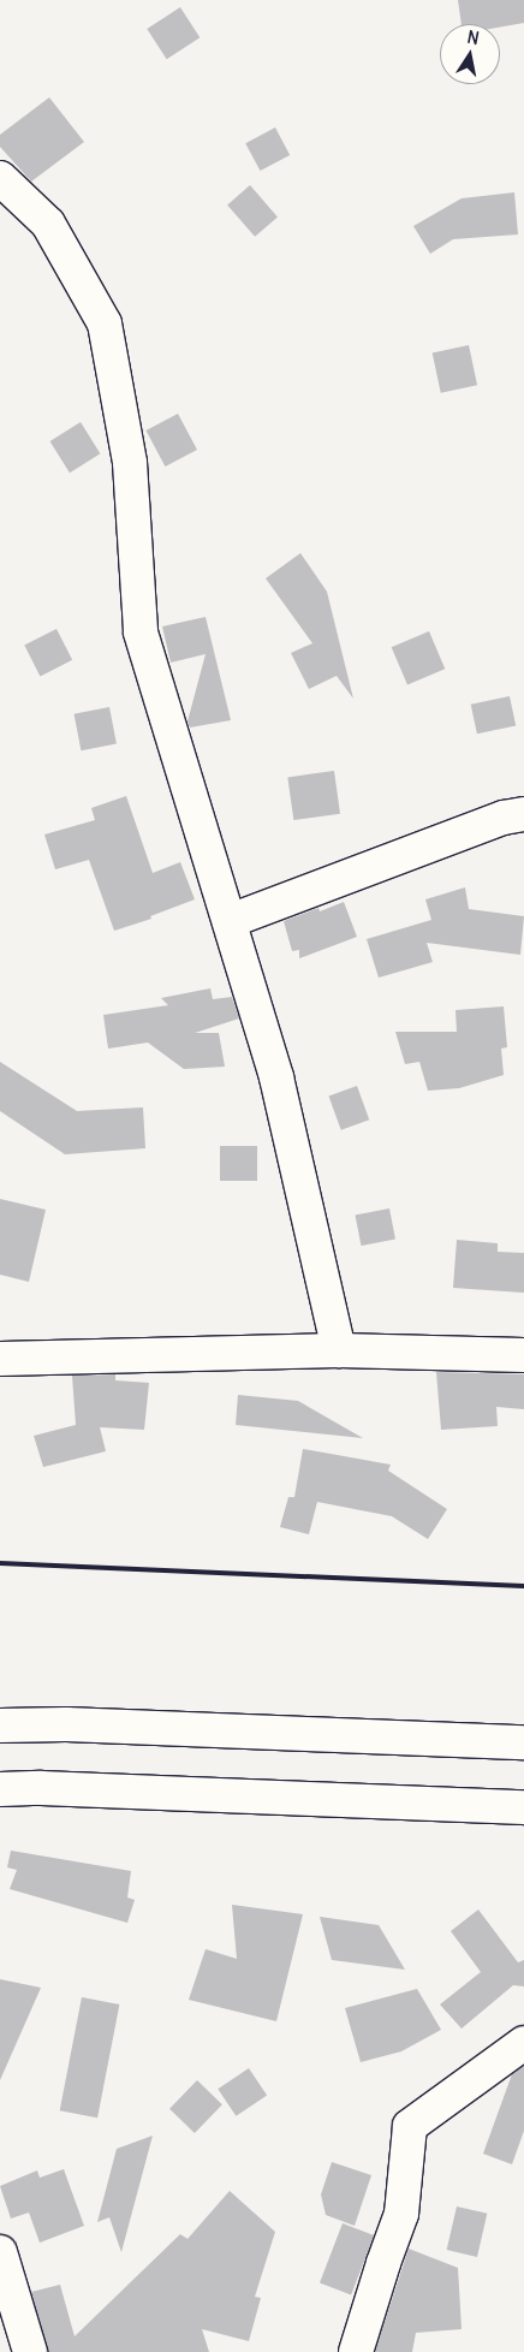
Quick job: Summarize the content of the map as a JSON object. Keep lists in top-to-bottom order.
{
  "north": "top"
}
